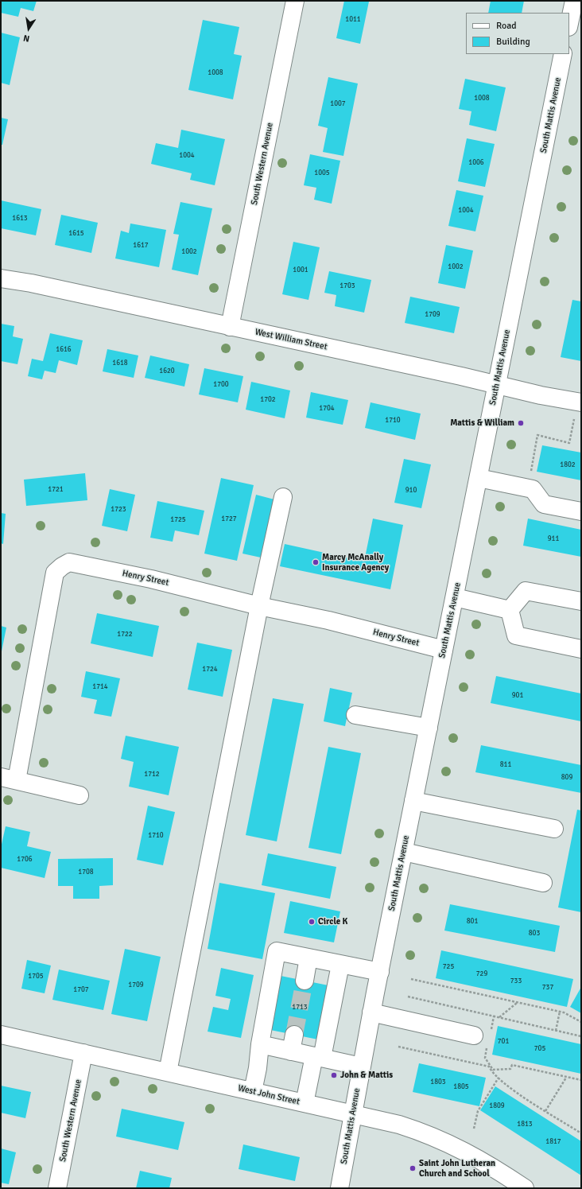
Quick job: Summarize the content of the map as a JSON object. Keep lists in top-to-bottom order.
{
  "streets": {
    "street": [
      "South Mattis Avenue",
      "South Western Avenue",
      "West William Street",
      "Henry Street",
      "West John Street"
    ]
  },
  "crossings": [
    ["South Mattis Avenue", "West William Street"],
    ["South Mattis Avenue", "Henry Street"],
    ["South Mattis Avenue", "West John Street"],
    ["South Western Avenue", "West William Street"],
    ["South Western Avenue", "West John Street"]
  ],
  "places": [
    "Mattis & William",
    "Marcy McAnally Insurance Agency",
    "Circle K",
    "John & Mattis",
    "Saint John Lutheran Church and School"
  ],
  "house_numbers": [
    "1011",
    "1008",
    "1008",
    "1007",
    "1004",
    "1006",
    "1005",
    "1004",
    "1613",
    "1615",
    "1617",
    "1002",
    "1002",
    "1001",
    "1703",
    "1709",
    "1616",
    "1618",
    "1620",
    "1700",
    "1702",
    "1704",
    "1710",
    "1802",
    "1721",
    "910",
    "1723",
    "1727",
    "1725",
    "911",
    "1722",
    "1724",
    "1714",
    "901",
    "811",
    "1712",
    "809",
    "1710",
    "1706",
    "1708",
    "801",
    "803",
    "725",
    "729",
    "1705",
    "733",
    "1709",
    "737",
    "1707",
    "1713",
    "701",
    "705",
    "1803",
    "1805",
    "1809",
    "1813",
    "1817"
  ],
  "legend": ["Road", "Building"],
  "north": "bottom"
}
